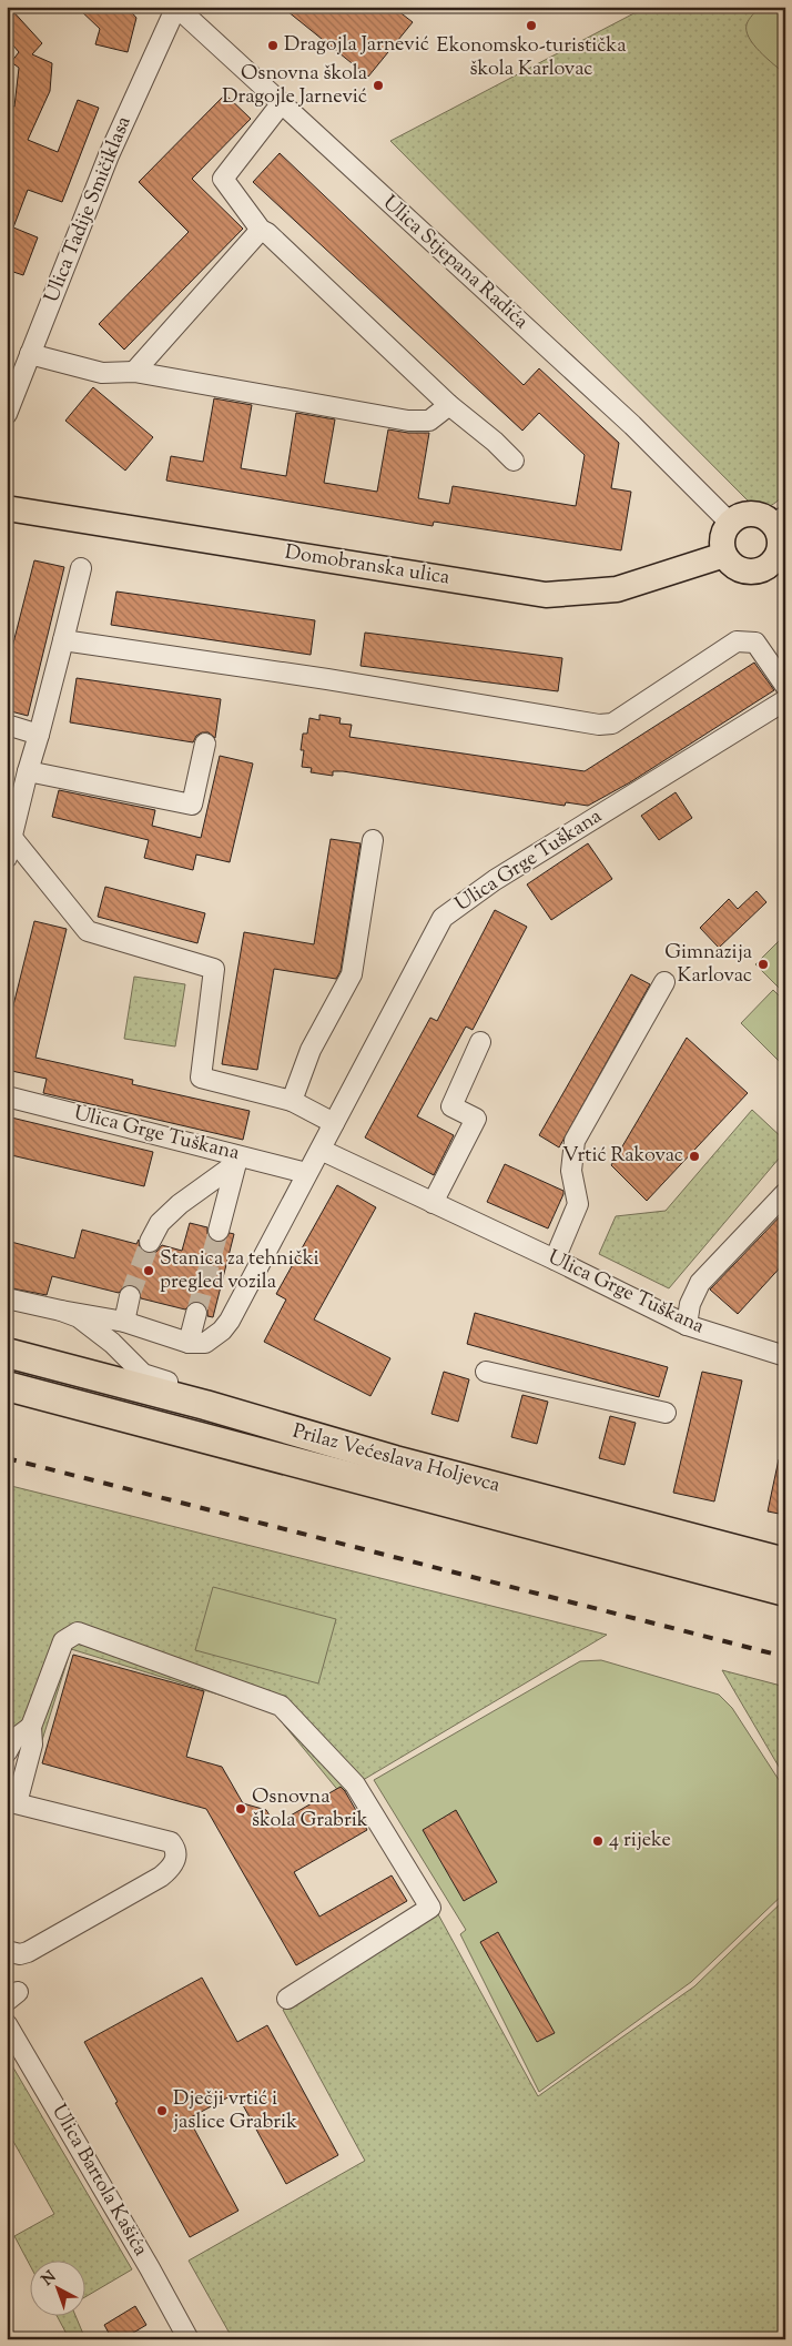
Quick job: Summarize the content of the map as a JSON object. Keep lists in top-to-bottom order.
{
  "streets": {
    "highway": ["Prilaz Većeslava Holjevca"],
    "main road": ["Domobranska ulica"],
    "street": [
      "Ulica Tadije Smičiklasa",
      "Ulica Stjepana Radića",
      "Ulica Grge Tuškana",
      "Ulica Bartola Kašića"
    ]
  },
  "crossings": [
    ["Ulica Tadije Smičiklasa", "Ulica Stjepana Radića"],
    ["Ulica Stjepana Radića", "Domobranska ulica"]
  ],
  "places": [
    "Ekonomsko-turistička škola Karlovac",
    "Dragojla Jarnević",
    "Osnovna škola Dragojle Jarnević",
    "Gimnazija Karlovac",
    "Vrtić Rakovac",
    "Stanica za tehnički pregled vozila",
    "Osnovna škola Grabrik",
    "4 rijeke",
    "Dječji vrtić i jaslice Grabrik"
  ],
  "north": "top left"
}
